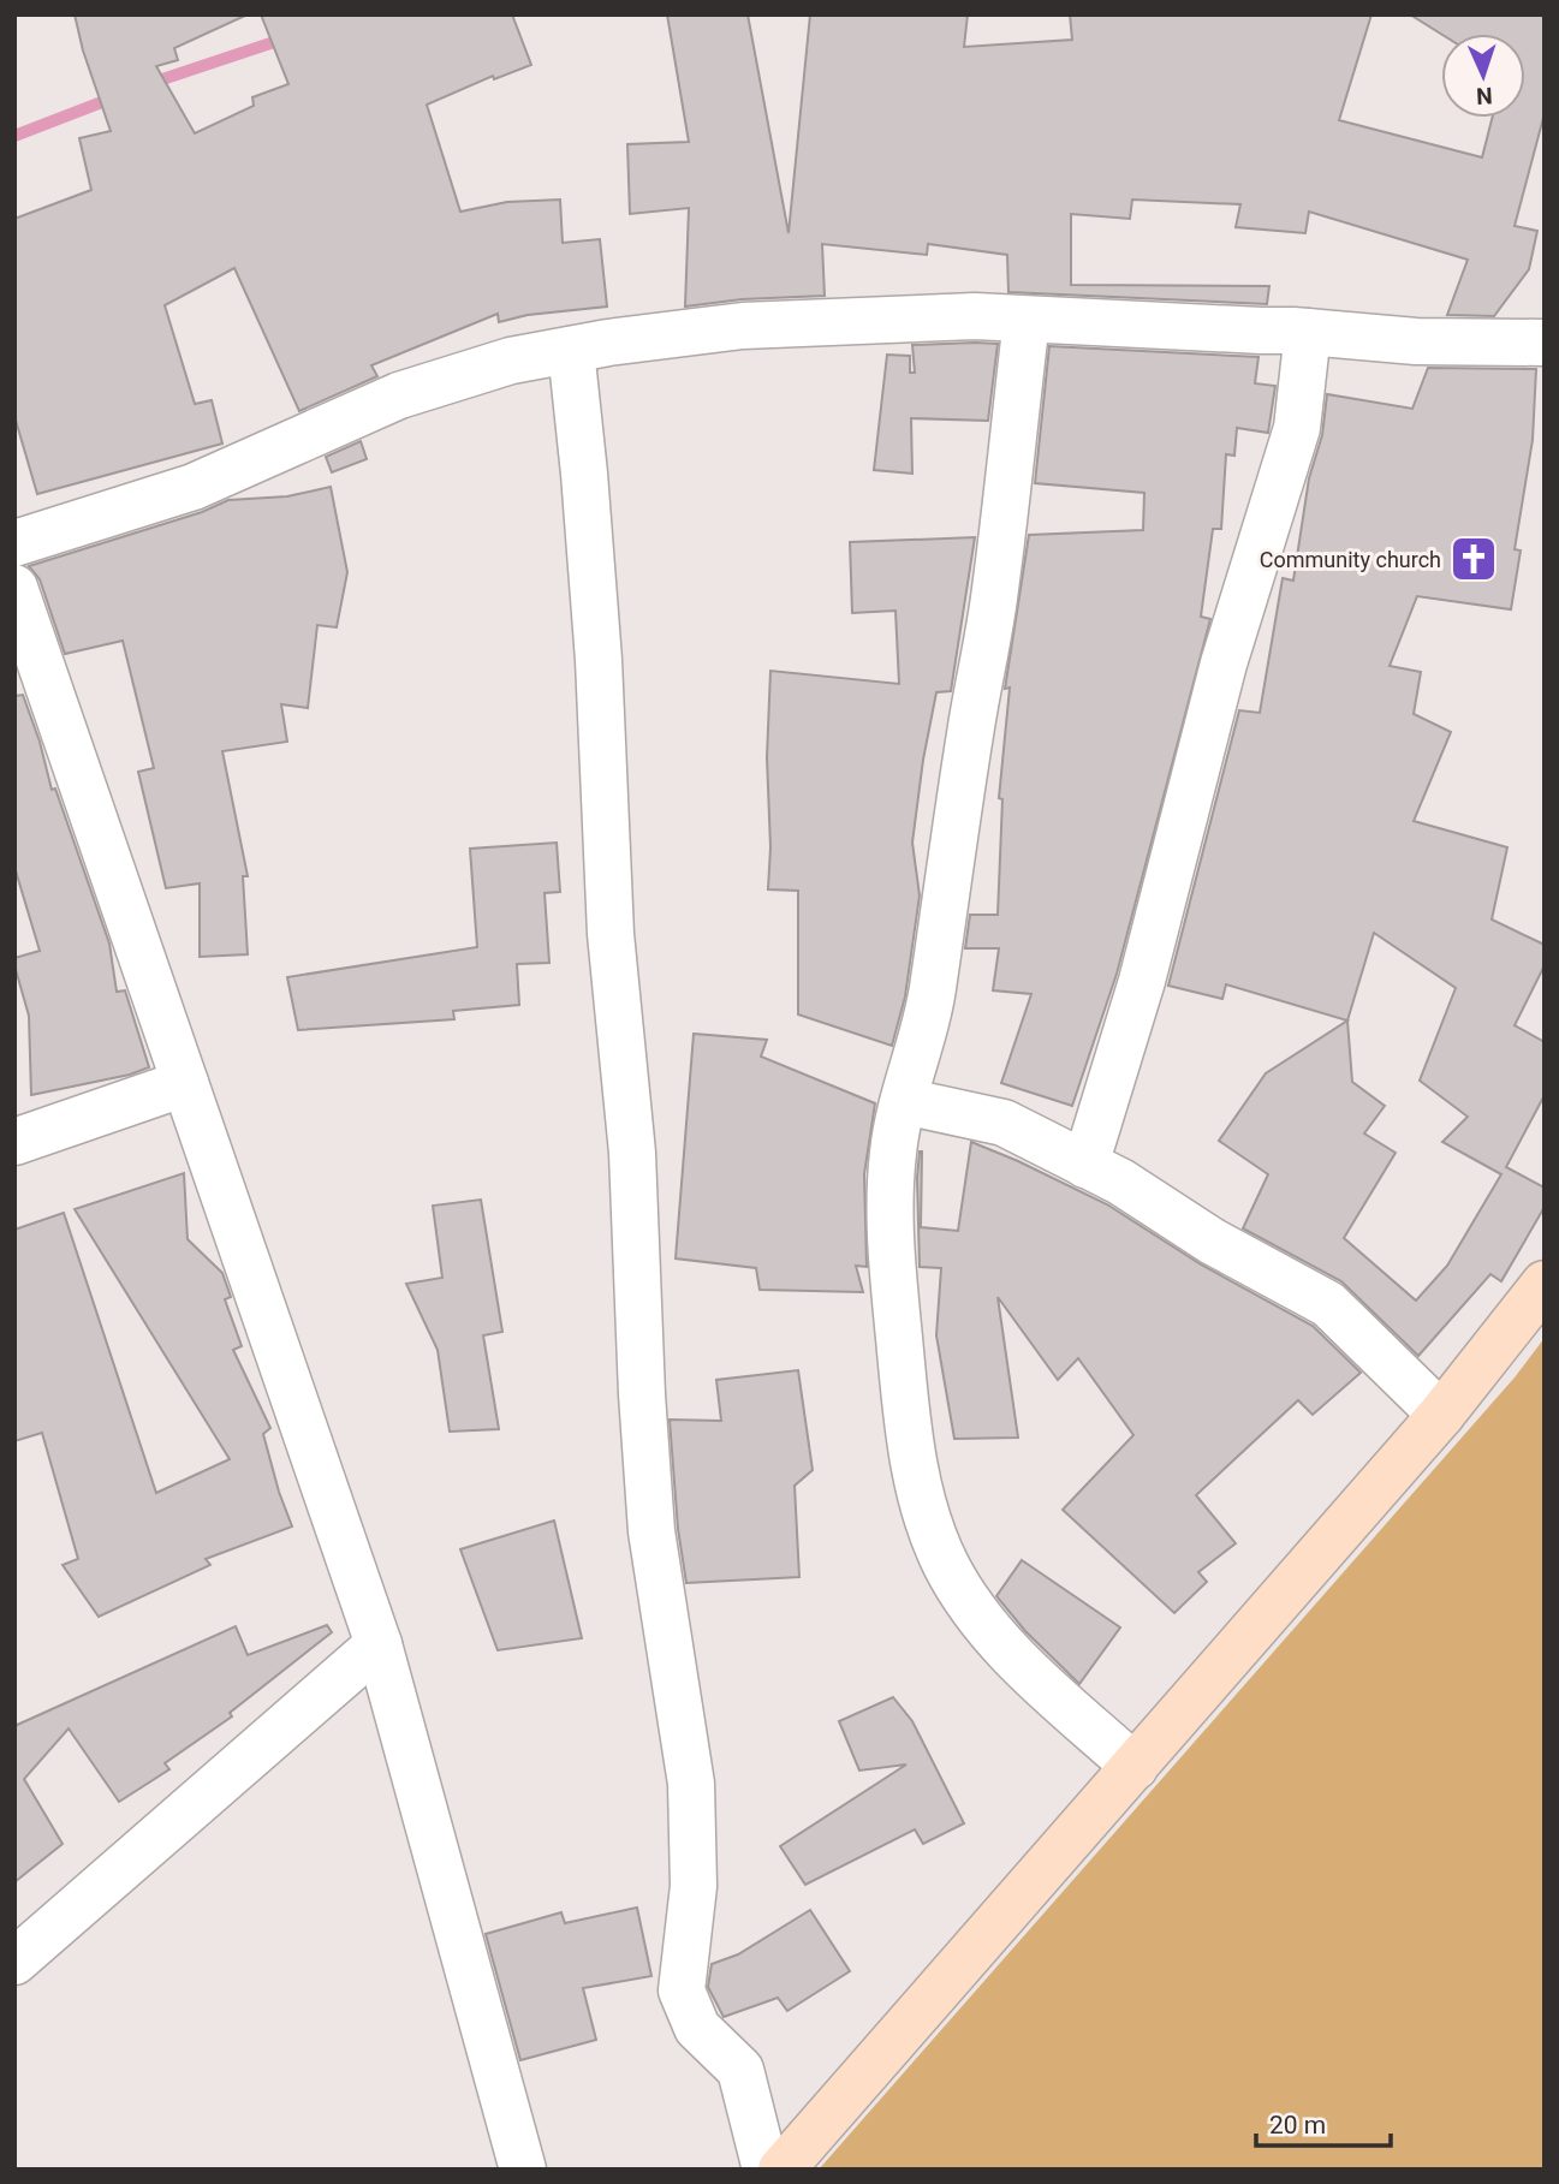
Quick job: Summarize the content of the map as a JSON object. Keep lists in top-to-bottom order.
{
  "places": {
    "church": ["Community church"]
  },
  "scale_bar": "20 m",
  "north": "bottom"
}
